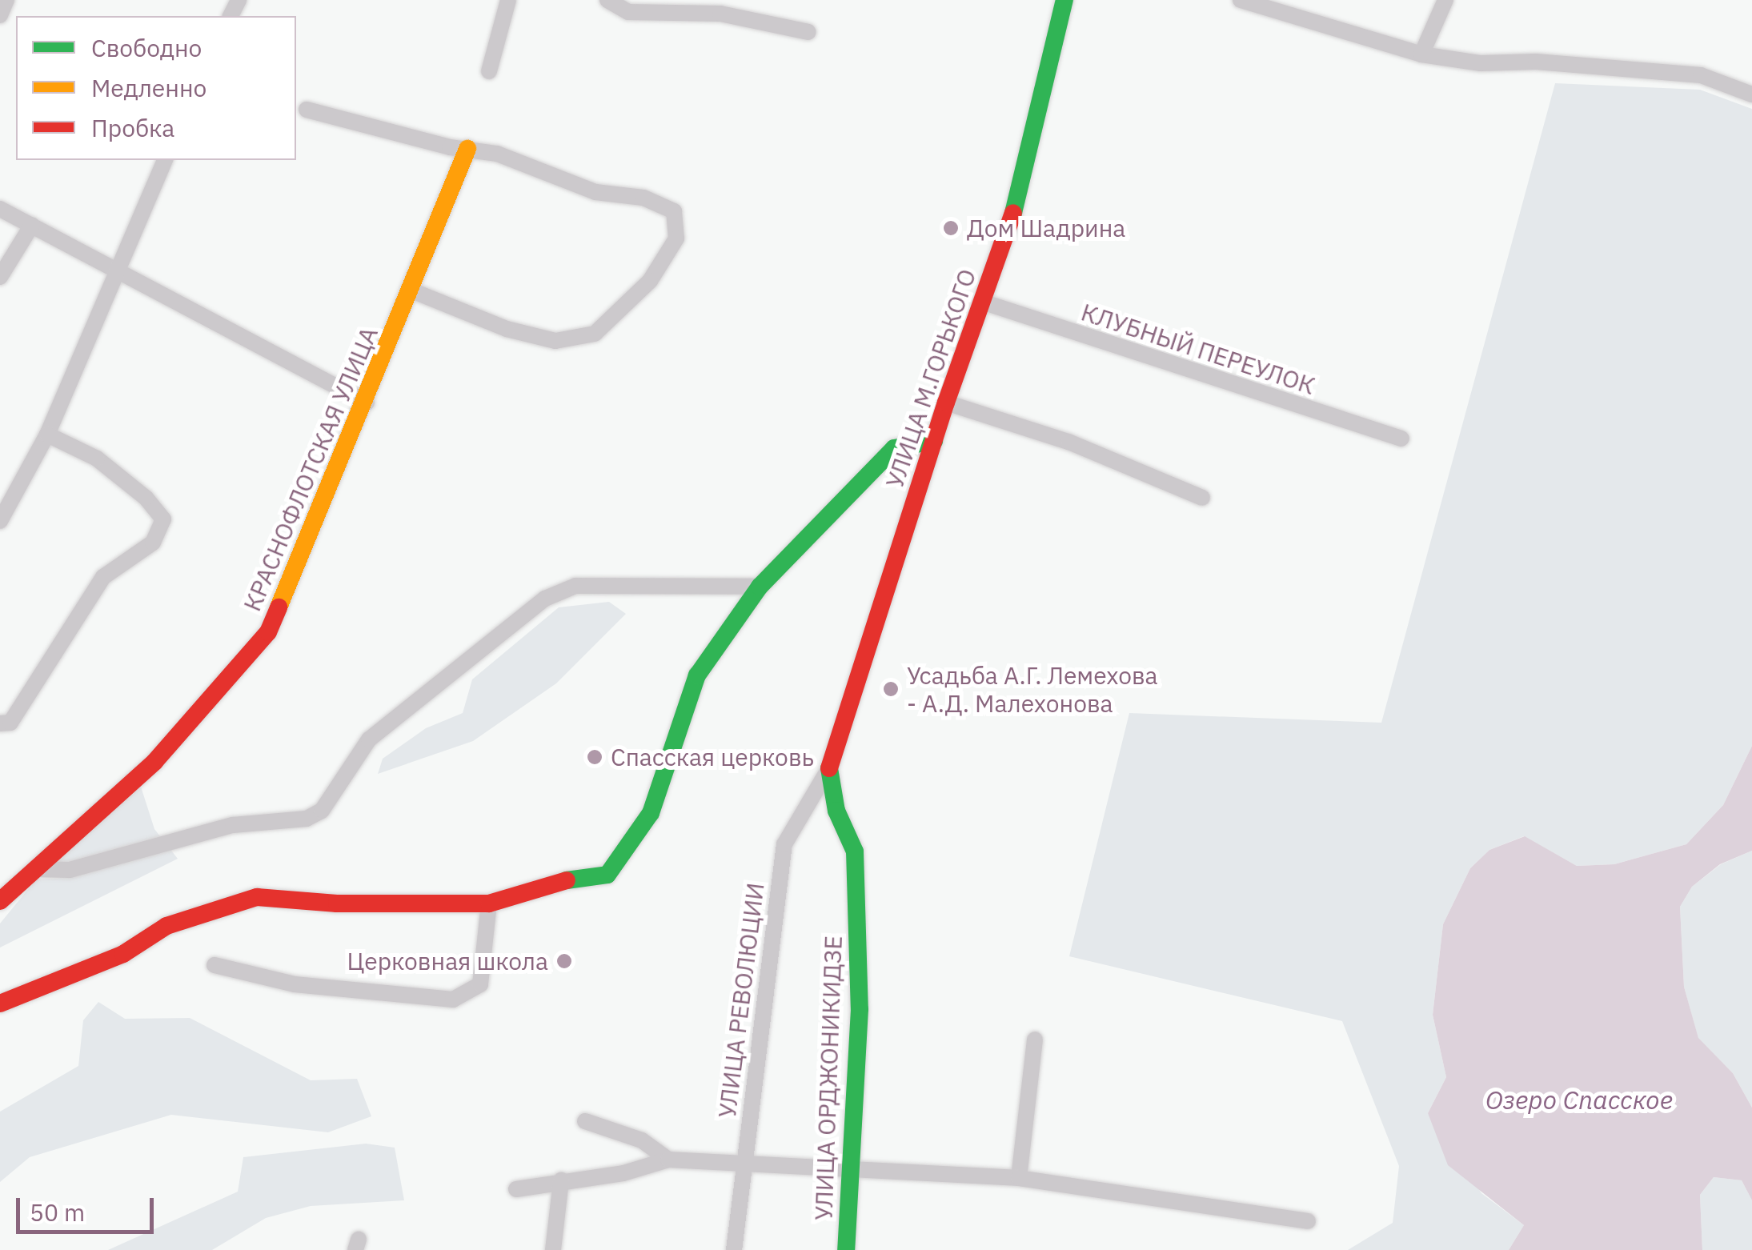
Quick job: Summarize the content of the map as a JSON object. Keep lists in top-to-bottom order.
{
  "streets": {
    "street": [
      "КЛУБНЫЙ ПЕРЕУЛОК",
      "УЛИЦА М.ГОРЬКОГО",
      "КРАСНОФЛОТСКАЯ УЛИЦА",
      "УЛИЦА РЕВОЛЮЦИИ",
      "УЛИЦА ОРДЖОНИКИДЗЕ"
    ]
  },
  "crossings": [
    ["КЛУБНЫЙ ПЕРЕУЛОК", "УЛИЦА М.ГОРЬКОГО"],
    ["УЛИЦА М.ГОРЬКОГО", "УЛИЦА РЕВОЛЮЦИИ"],
    ["УЛИЦА М.ГОРЬКОГО", "УЛИЦА ОРДЖОНИКИДЗЕ"],
    ["УЛИЦА РЕВОЛЮЦИИ", "УЛИЦА ОРДЖОНИКИДЗЕ"]
  ],
  "water": ["Озеро Спасское"],
  "places": [
    "Дом Шадрина",
    "Усадьба А.Г. Лемехова - А.Д. Малехонова",
    "Спасская церковь",
    "Церковная школа"
  ],
  "legend": ["Свободно", "Медленно", "Пробка"],
  "scale_bar": "50 m"
}
